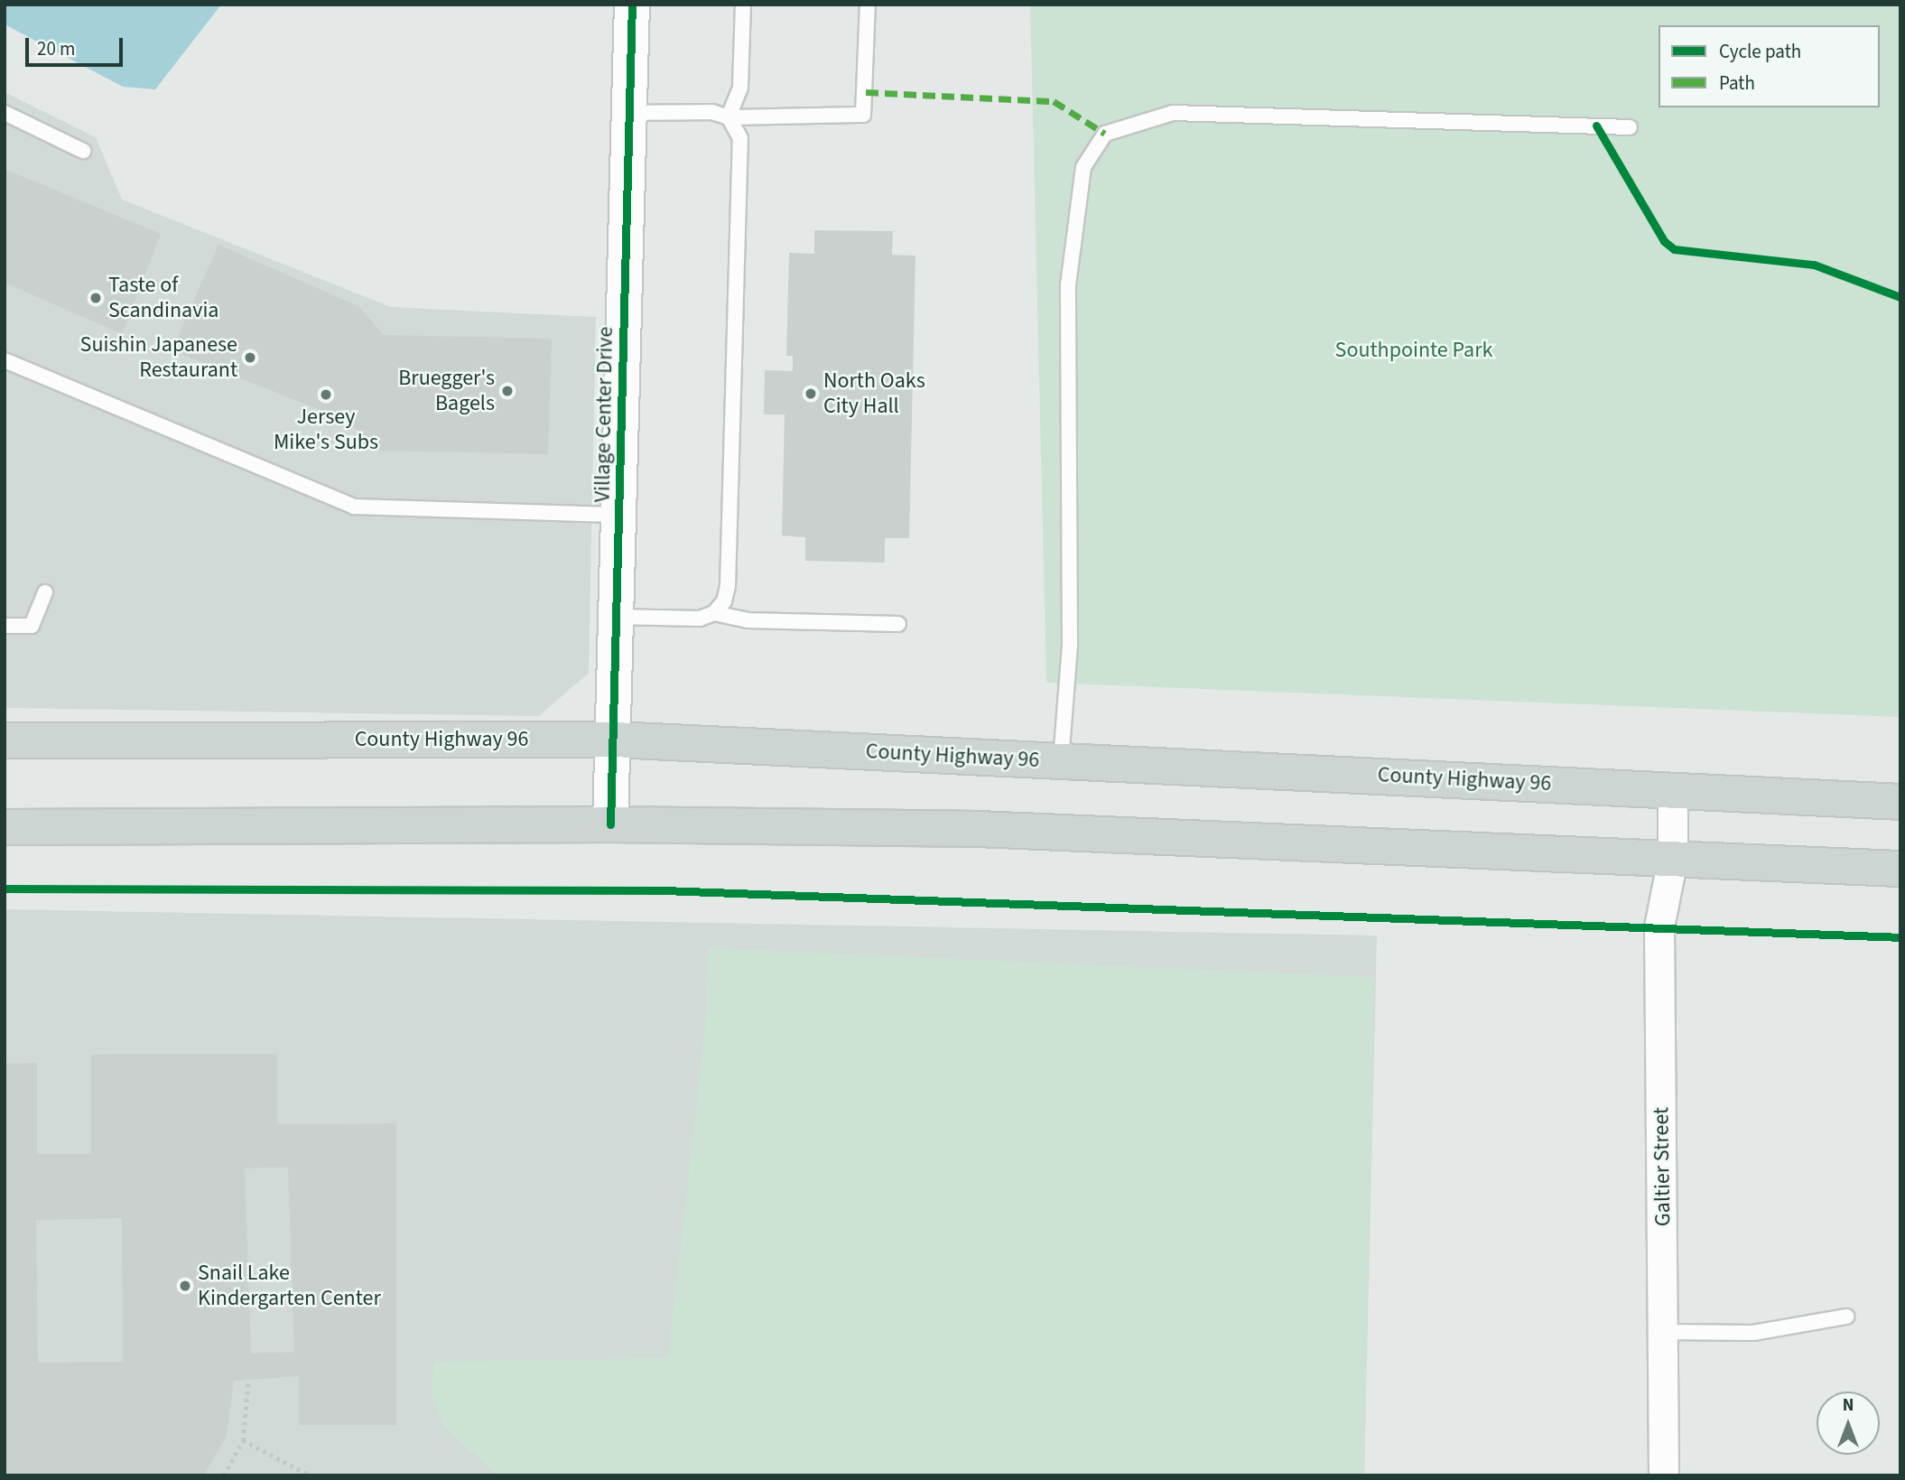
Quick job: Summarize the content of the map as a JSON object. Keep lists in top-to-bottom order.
{
  "streets": {
    "main road": ["County Highway 96"],
    "street": ["Village Center Drive", "Galtier Street"]
  },
  "crossings": [
    ["Village Center Drive", "County Highway 96"],
    ["County Highway 96", "Galtier Street"]
  ],
  "parks": ["Southpointe Park"],
  "places": [
    "Taste of Scandinavia",
    "Suishin Japanese Restaurant",
    "Bruegger's Bagels",
    "North Oaks City Hall",
    "Jersey Mike's Subs",
    "Snail Lake Kindergarten Center"
  ],
  "legend": ["Cycle path", "Path"],
  "scale_bar": "20 m",
  "north": "top"
}
